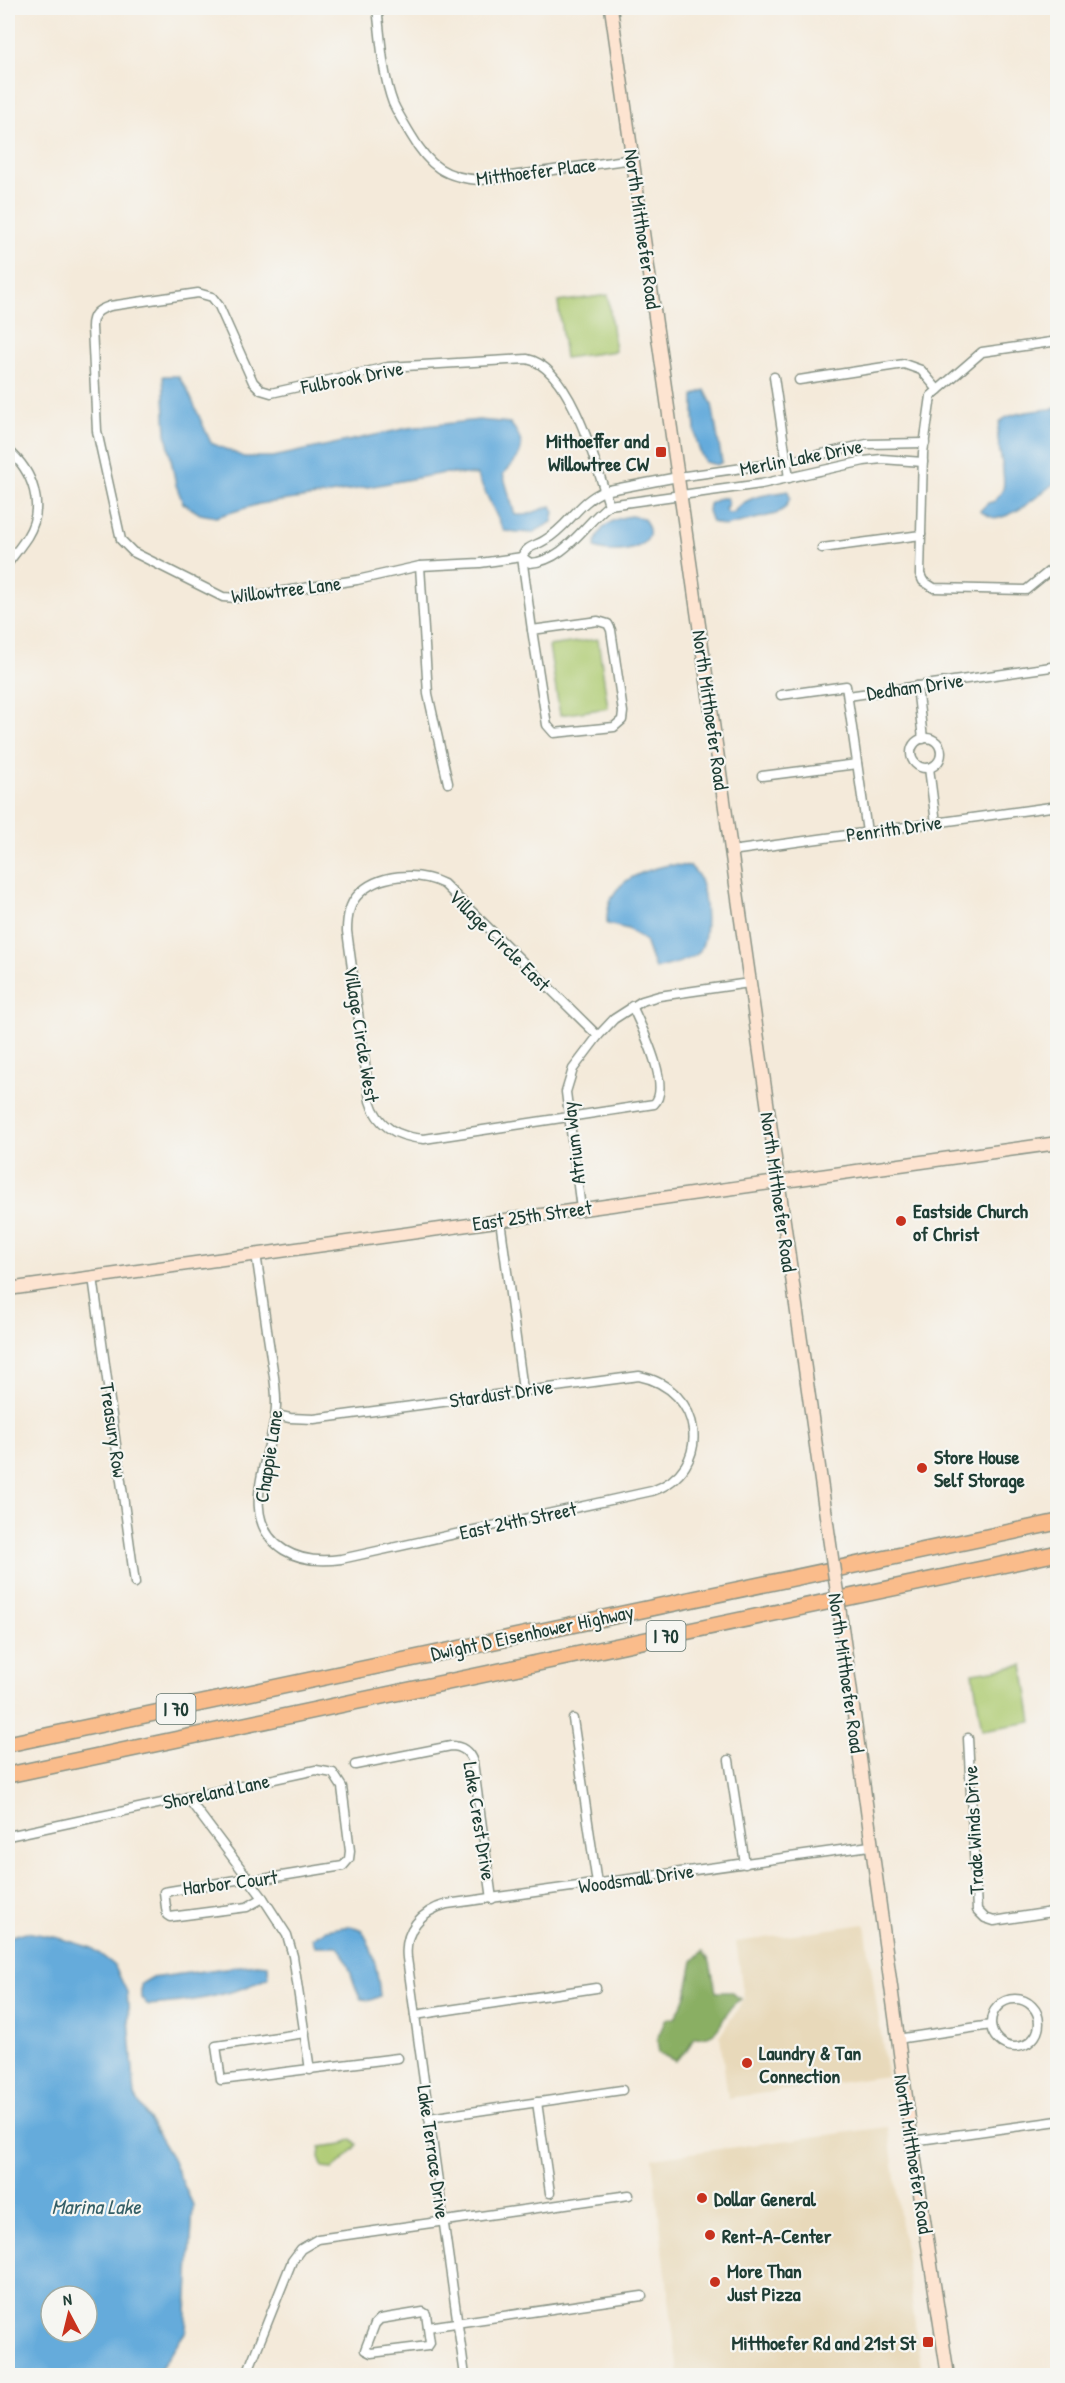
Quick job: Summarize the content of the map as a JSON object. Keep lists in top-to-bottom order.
{
  "streets": {
    "highway": ["Dwight D Eisenhower Highway", "I 70"],
    "main road": ["North Mitthoefer Road", "East 25th Street"],
    "street": [
      "Mitthoefer Place",
      "Fulbrook Drive",
      "Merlin Lake Drive",
      "Willowtree Lane",
      "Dedham Drive",
      "Penrith Drive",
      "Village Circle East",
      "Village Circle West",
      "Atrium Way",
      "Stardust Drive",
      "Treasury Row",
      "Chappie Lane",
      "East 24th Street",
      "Shoreland Lane",
      "Lake Crest Drive",
      "Trade Winds Drive",
      "Woodsmall Drive",
      "Harbor Court",
      "Lake Terrace Drive"
    ]
  },
  "crossings": [
    ["Mitthoefer Place", "North Mitthoefer Road"],
    ["North Mitthoefer Road", "Merlin Lake Drive"],
    ["North Mitthoefer Road", "Willowtree Lane"],
    ["North Mitthoefer Road", "Penrith Drive"],
    ["North Mitthoefer Road", "Atrium Way"],
    ["North Mitthoefer Road", "East 25th Street"],
    ["North Mitthoefer Road", "Woodsmall Drive"],
    ["Fulbrook Drive", "Willowtree Lane"],
    ["Merlin Lake Drive", "Willowtree Lane"],
    ["Village Circle East", "Village Circle West"],
    ["Village Circle East", "Atrium Way"],
    ["Village Circle West", "Atrium Way"],
    ["Atrium Way", "East 25th Street"],
    ["East 25th Street", "Treasury Row"],
    ["East 25th Street", "Chappie Lane"],
    ["Stardust Drive", "Chappie Lane"],
    ["Stardust Drive", "East 24th Street"],
    ["Chappie Lane", "East 24th Street"],
    ["Shoreland Lane", "Harbor Court"],
    ["Lake Crest Drive", "Woodsmall Drive"],
    ["Woodsmall Drive", "Lake Terrace Drive"]
  ],
  "water": ["Marina Lake"],
  "places": {
    "transit": ["Mithoeffer and Willowtree CW", "Mitthoefer Rd and 21st St"],
    "other": [
      "Eastside Church of Christ",
      "Store House Self Storage",
      "Laundry & Tan Connection",
      "Dollar General",
      "Rent-A-Center",
      "More Than Just Pizza"
    ]
  },
  "north": "top"
}
